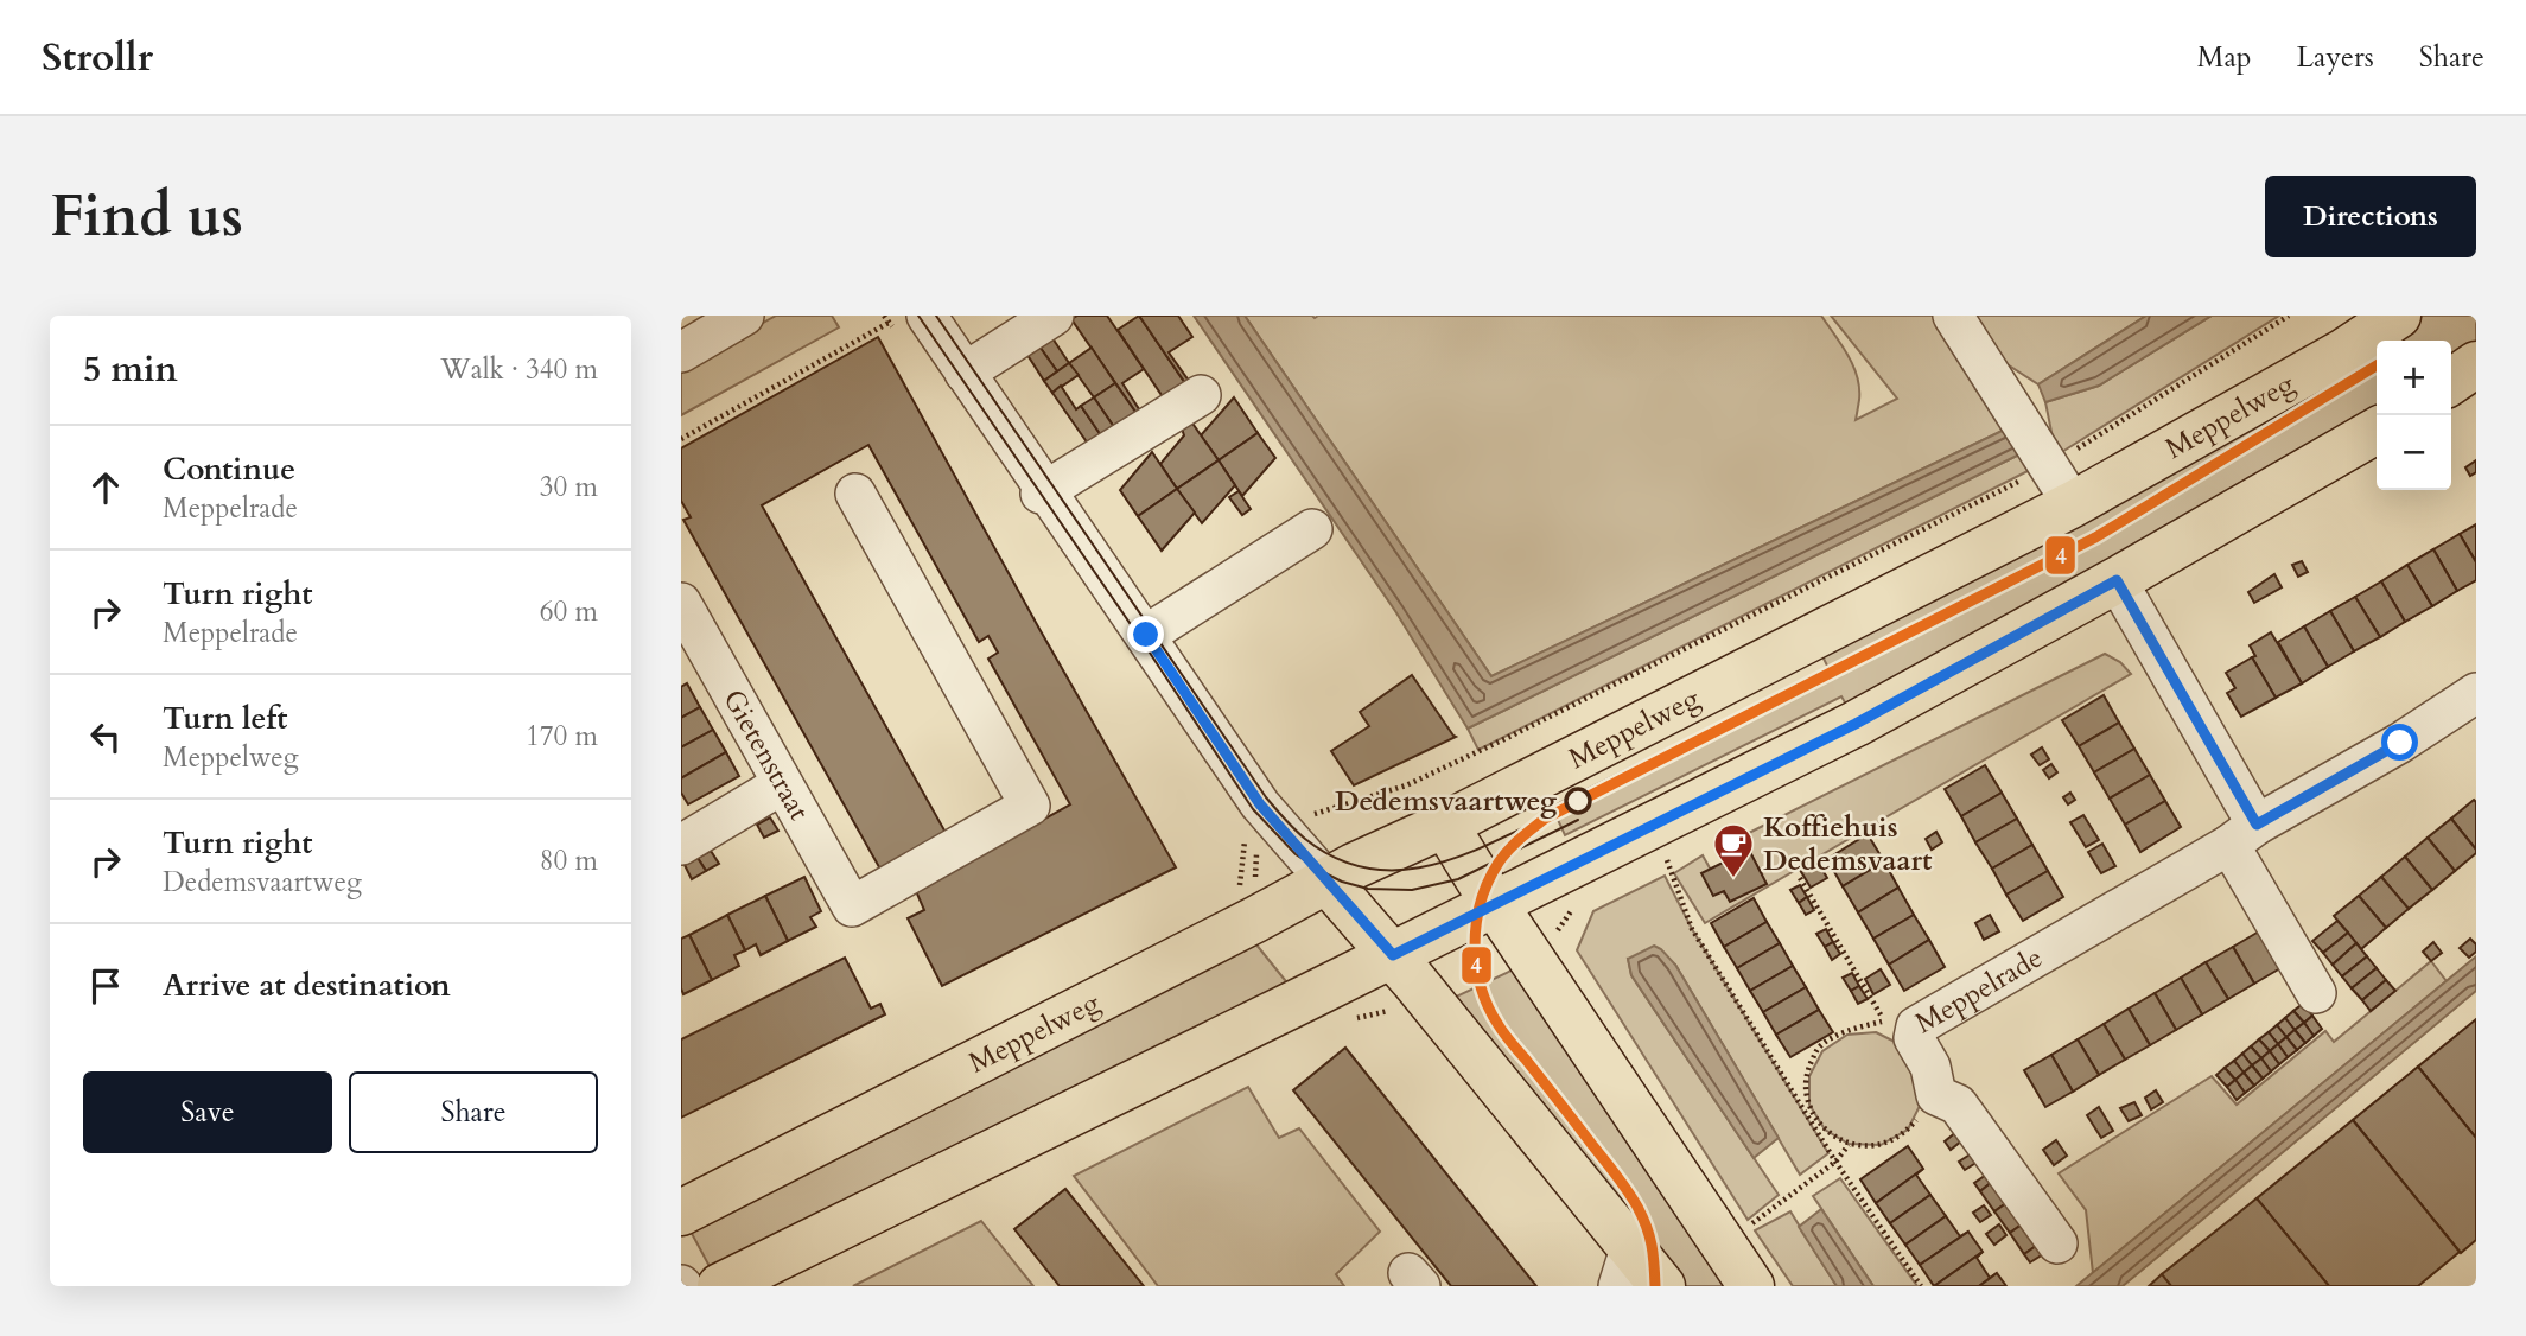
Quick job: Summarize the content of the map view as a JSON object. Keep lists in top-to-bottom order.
{
  "streets": {
    "main road": ["Meppelweg"],
    "street": ["Gietenstraat", "Meppelrade"]
  },
  "places": {
    "other": ["Dedemsvaartweg"],
    "cafe": ["Koffiehuis Dedemsvaart"]
  },
  "lines": ["transit line 4"],
  "page": {
    "header": "Strollr",
    "nav": ["Map", "Layers", "Share"],
    "buttons": [
      "Directions",
      ["Save", "Share"]
    ],
    "title": "Find us",
    "heading": ["5 min", "Walk · 340 m"],
    "map_buttons": ["+", "−"],
    "list": [
      ["Continue", "Meppelrade", "30 m"],
      ["Turn right", "Meppelrade", "60 m"],
      ["Turn left", "Meppelweg", "170 m"],
      ["Turn right", "Dedemsvaartweg", "80 m"],
      "Arrive at destination"
    ]
  }
}
